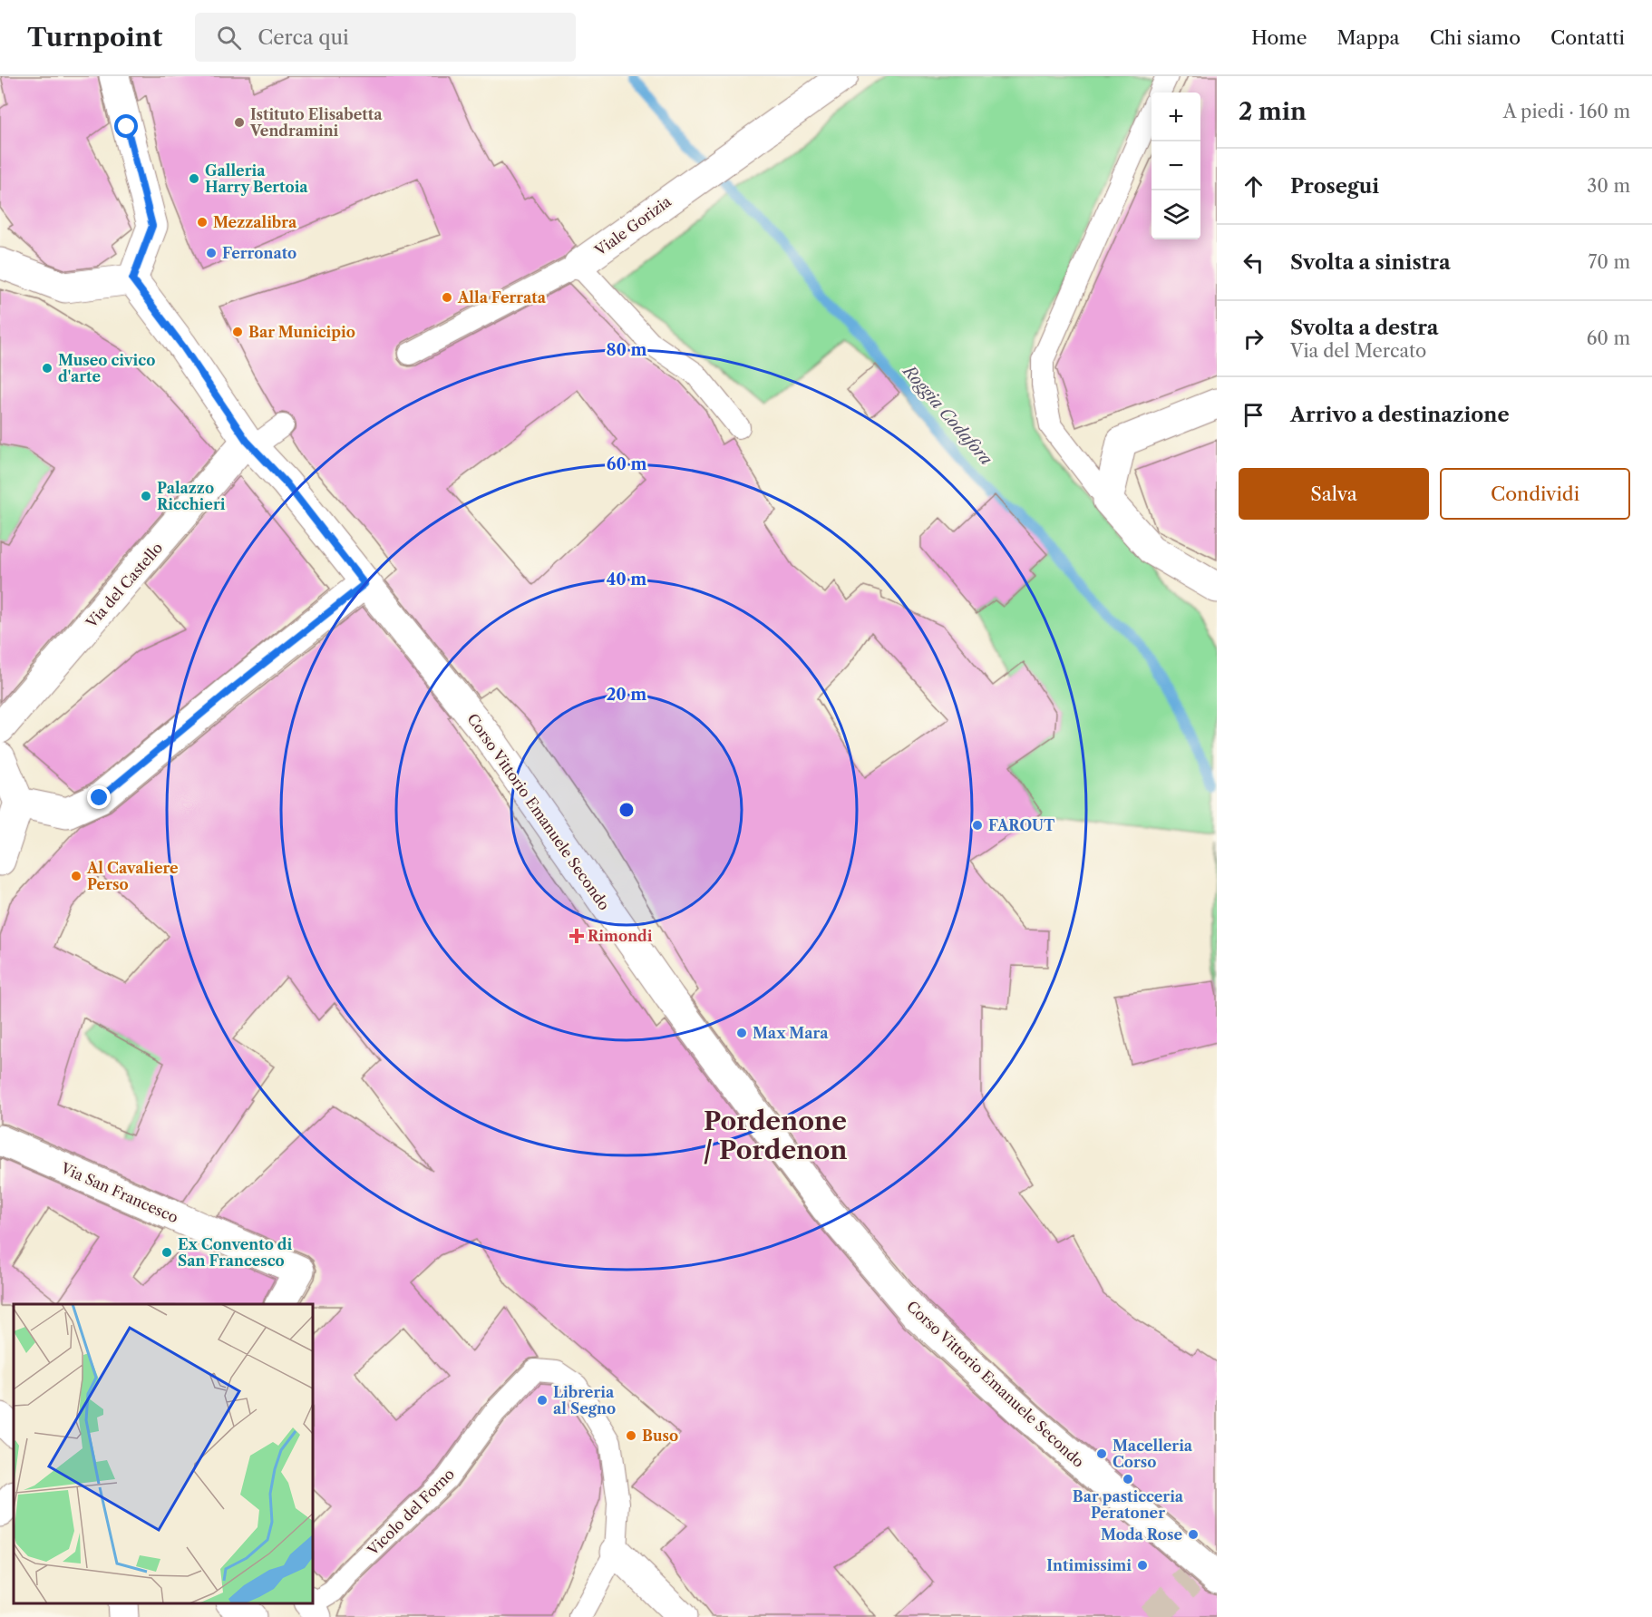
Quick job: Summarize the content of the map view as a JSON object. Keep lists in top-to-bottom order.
{
  "streets": {
    "street": [
      "Viale Gorizia",
      "Via del Castello",
      "Corso Vittorio Emanuele Secondo",
      "Via San Francesco"
    ],
    "lane": ["Vicolo del Forno"]
  },
  "crossings": [
    ["Via del Castello", "Corso Vittorio Emanuele Secondo"]
  ],
  "districts": ["Pordenone / Pordenon"],
  "water": ["Roggia Codafora"],
  "places": {
    "other": [
      "Istituto Elisabetta Vendramini",
      "Galleria Harry Bertoia",
      "Mezzalibra",
      "Ferronato",
      "Alla Ferrata",
      "Bar Municipio",
      "Museo civico d'arte",
      "Palazzo Ricchieri",
      "FAROUT",
      "Al Cavaliere Perso",
      "Max Mara",
      "Ex Convento di San Francesco",
      "Libreria al Segno",
      "Buso",
      "Macelleria Corso",
      "Bar pasticceria Peratoner",
      "Moda Rose",
      "Intimissimi"
    ],
    "health": ["Rimondi"]
  },
  "page": {
    "header": "Turnpoint",
    "search": "Cerca qui",
    "nav": [
      "Home",
      "Mappa",
      "Chi siamo",
      "Contatti"
    ],
    "heading": ["2 min", "A piedi · 160 m"],
    "map_buttons": ["+", "−"],
    "list": [
      ["Prosegui", "30 m"],
      ["Svolta a sinistra", "70 m"],
      ["Svolta a destra", "Via del Mercato", "60 m"],
      "Arrivo a destinazione"
    ],
    "buttons": ["Salva", "Condividi"]
  },
  "rings": [
    "80 m",
    "60 m",
    "40 m",
    "20 m"
  ]
}
